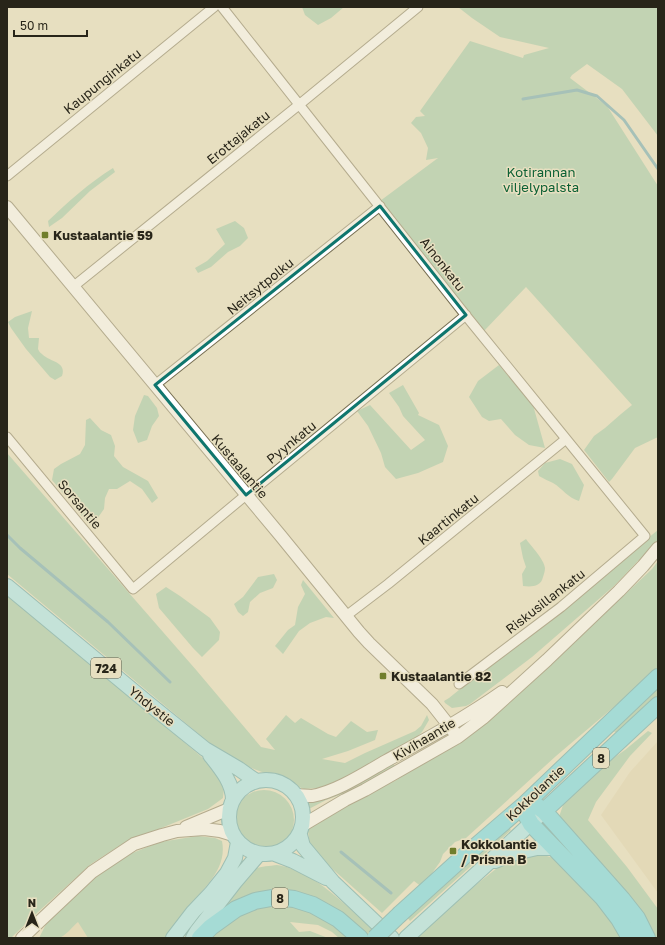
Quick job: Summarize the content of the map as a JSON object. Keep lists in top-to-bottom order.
{
  "streets": {
    "highway": ["8", "Kokkolantie"],
    "main road": [
      "Kustaalantie",
      "724",
      "Yhdystie",
      "Kivihaantie"
    ],
    "street": [
      "Kaupunginkatu",
      "Erottajakatu",
      "Ainonkatu",
      "Neitsytpolku",
      "Pyynkatu",
      "Sorsantie",
      "Kaartinkatu",
      "Riskusillankatu"
    ]
  },
  "crossings": [
    ["Erottajakatu", "Ainonkatu"],
    ["Erottajakatu", "Kustaalantie"],
    ["Ainonkatu", "Neitsytpolku"],
    ["Ainonkatu", "Pyynkatu"],
    ["Ainonkatu", "Kaartinkatu"],
    ["Ainonkatu", "Riskusillankatu"],
    ["Neitsytpolku", "Kustaalantie"],
    ["Pyynkatu", "Kustaalantie"],
    ["Pyynkatu", "Sorsantie"],
    ["Kustaalantie", "Kaartinkatu"],
    ["Kustaalantie", "Kivihaantie"],
    ["Yhdystie", "Kivihaantie"]
  ],
  "parks": ["Kotirannan viljelypalsta"],
  "places": {
    "transit": ["Kustaalantie 59", "Kustaalantie 82", "Kokkolantie / Prisma B"]
  },
  "scale_bar": "50 m",
  "north": "top"
}
